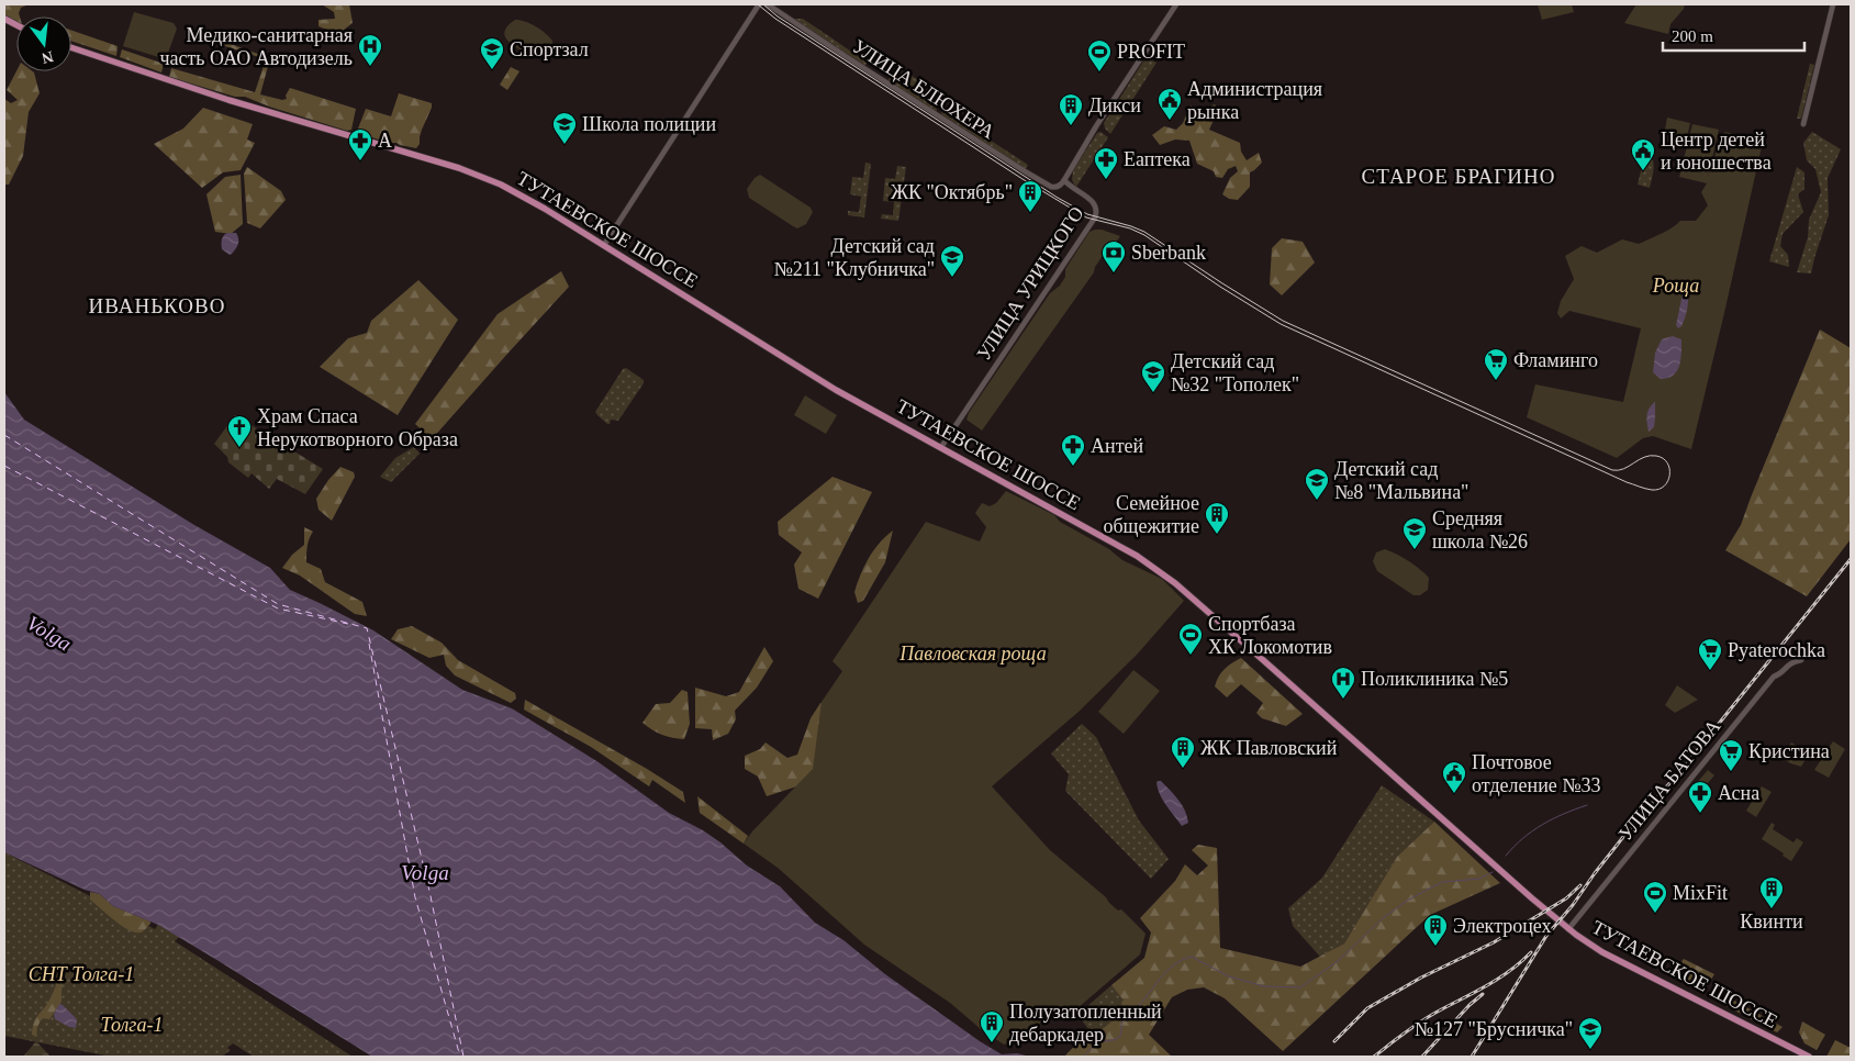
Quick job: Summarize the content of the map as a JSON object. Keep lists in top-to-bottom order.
{
  "streets": {
    "main road": ["ТУТАЕВСКОЕ ШОССЕ"],
    "street": ["УЛИЦА БЛЮХЕРА", "УЛИЦА УРИЦКОГО", "УЛИЦА БАТОВА"]
  },
  "crossings": [
    ["УЛИЦА БЛЮХЕРА", "УЛИЦА УРИЦКОГО"],
    ["ТУТАЕВСКОЕ ШОССЕ", "УЛИЦА УРИЦКОГО"],
    ["ТУТАЕВСКОЕ ШОССЕ", "УЛИЦА БАТОВА"]
  ],
  "districts": ["СТАРОЕ БРАГИНО", "ИВАНЬКОВО"],
  "water": ["Volga"],
  "parks": [
    "Роща",
    "Павловская роща",
    "СНТ Толга-1",
    "Толга-1"
  ],
  "places": {
    "hospital": ["Медико-санитарная часть ОАО Автодизель", "Поликлиника №5"],
    "school or university": [
      "Спортзал",
      "Школа полиции",
      "Детский сад №211 \"Клубничка\"",
      "Детский сад №32 \"Тополек\"",
      "Детский сад №8 \"Мальвина\"",
      "Средняя школа №26",
      "№127 \"Брусничка\""
    ],
    "sports": ["PROFIT", "Спортбаза ХК Локомотив", "MixFit"],
    "public building": ["Администрация рынка", "Центр детей и юношества", "Почтовое отделение №33"],
    "building": [
      "Дикси",
      "ЖК \"Октябрь\"",
      "Семейное общежитие",
      "ЖК Павловский",
      "Квинти",
      "Электроцех",
      "Полузатопленный дебаркадер"
    ],
    "pharmacy": [
      "А",
      "Еаптека",
      "Антей",
      "Асна"
    ],
    "bank": ["Sberbank"],
    "supermarket": ["Фламинго", "Pyaterochka", "Кристина"],
    "church": ["Храм Спаса Нерукотворного Образа"]
  },
  "scale_bar": "200 m",
  "north": "bottom"
}
